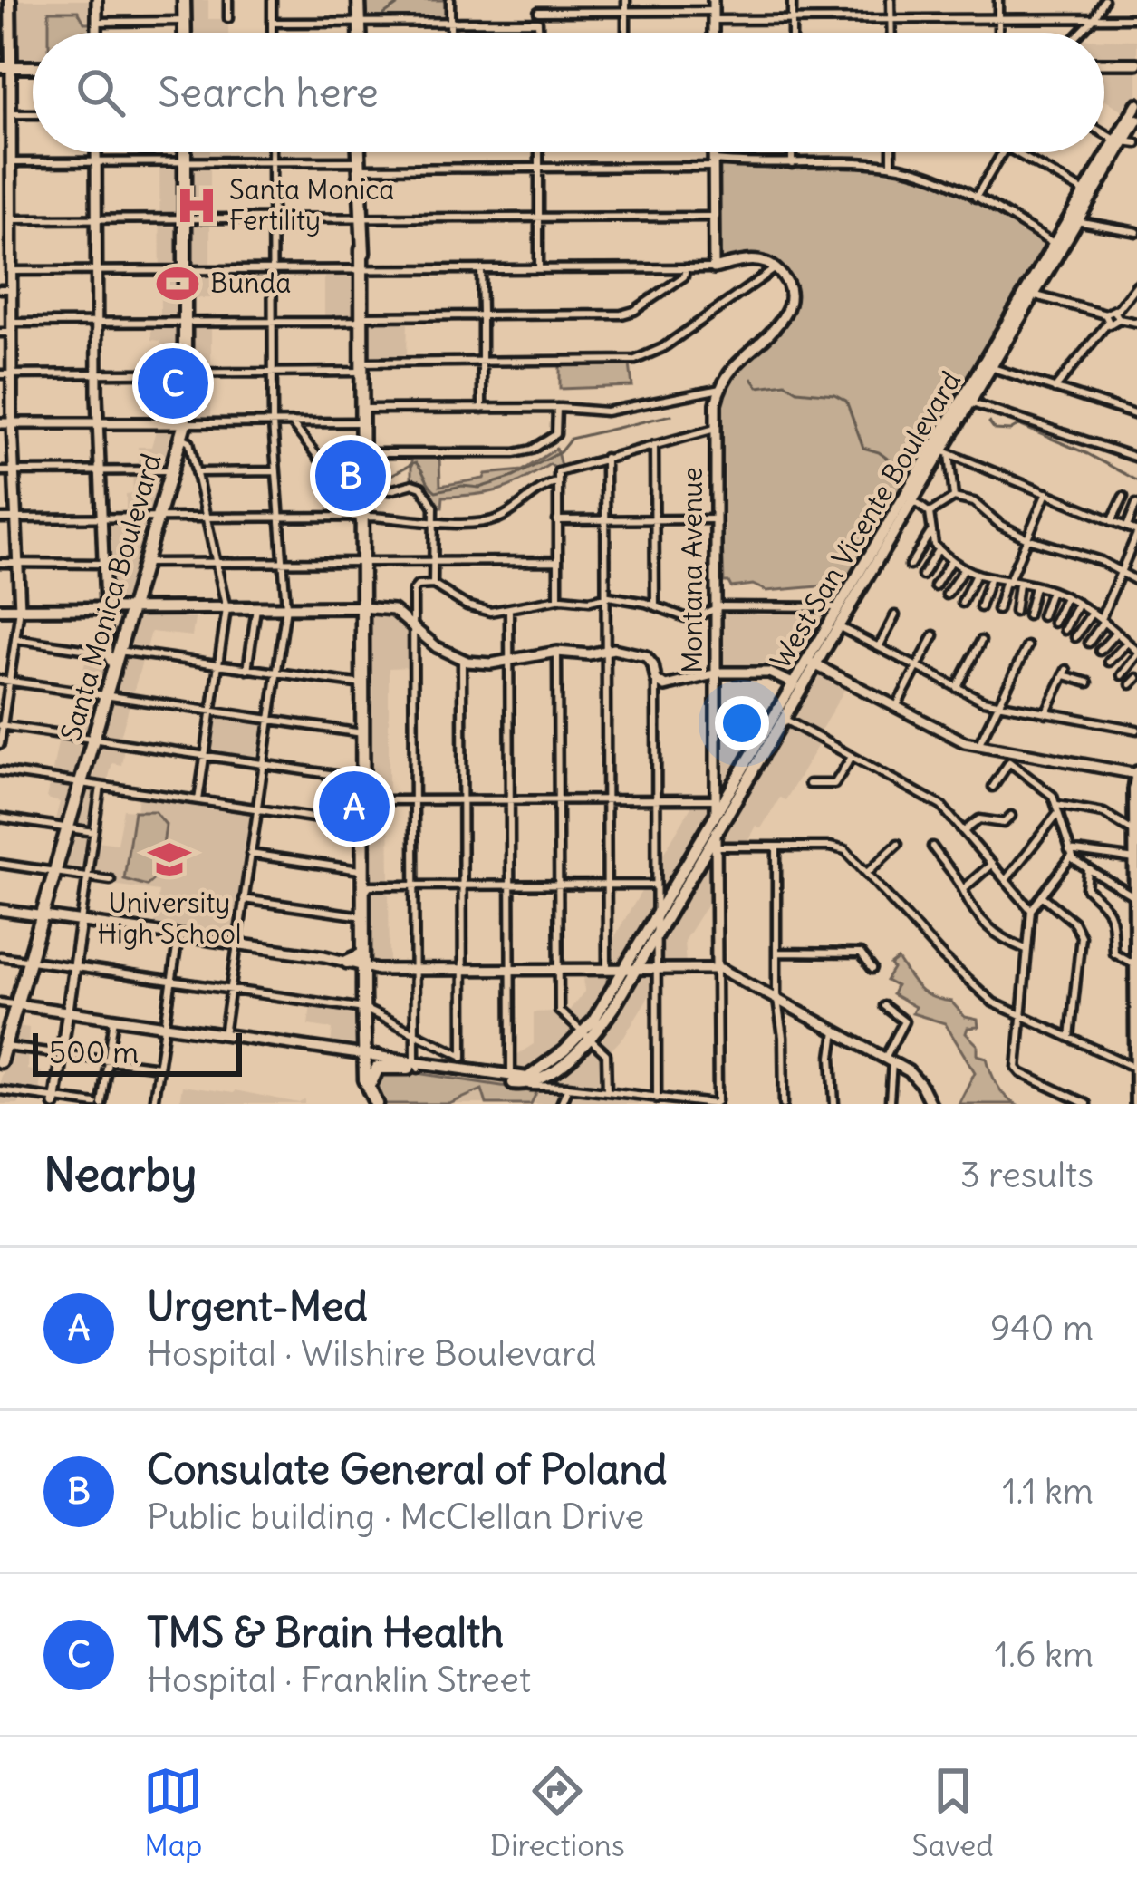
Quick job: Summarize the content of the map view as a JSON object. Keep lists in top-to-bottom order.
{
  "streets": {
    "main road": ["West San Vicente Boulevard", "Santa Monica Boulevard"],
    "street": ["Montana Avenue"]
  },
  "crossings": [
    ["West San Vicente Boulevard", "Montana Avenue"]
  ],
  "places": {
    "hospital": ["Santa Monica Fertility"],
    "sports": ["Bunda"],
    "school or university": ["University High School"]
  },
  "scale_bar": "500 m",
  "page": {
    "search": "Search here",
    "pins": ["C", "B", "A"],
    "scale": "500 m",
    "heading": ["Nearby", "3 results"],
    "list": [
      {
        "mark": "A",
        "name": "Urgent-Med",
        "note": "Hospital · Wilshire Boulevard",
        "value": "940 m"
      },
      {
        "mark": "B",
        "name": "Consulate General of Poland",
        "note": "Public building · McClellan Drive",
        "value": "1.1 km"
      },
      {
        "mark": "C",
        "name": "TMS & Brain Health",
        "note": "Hospital · Franklin Street",
        "value": "1.6 km"
      }
    ],
    "nav": ["Map", "Directions", "Saved"]
  }
}
